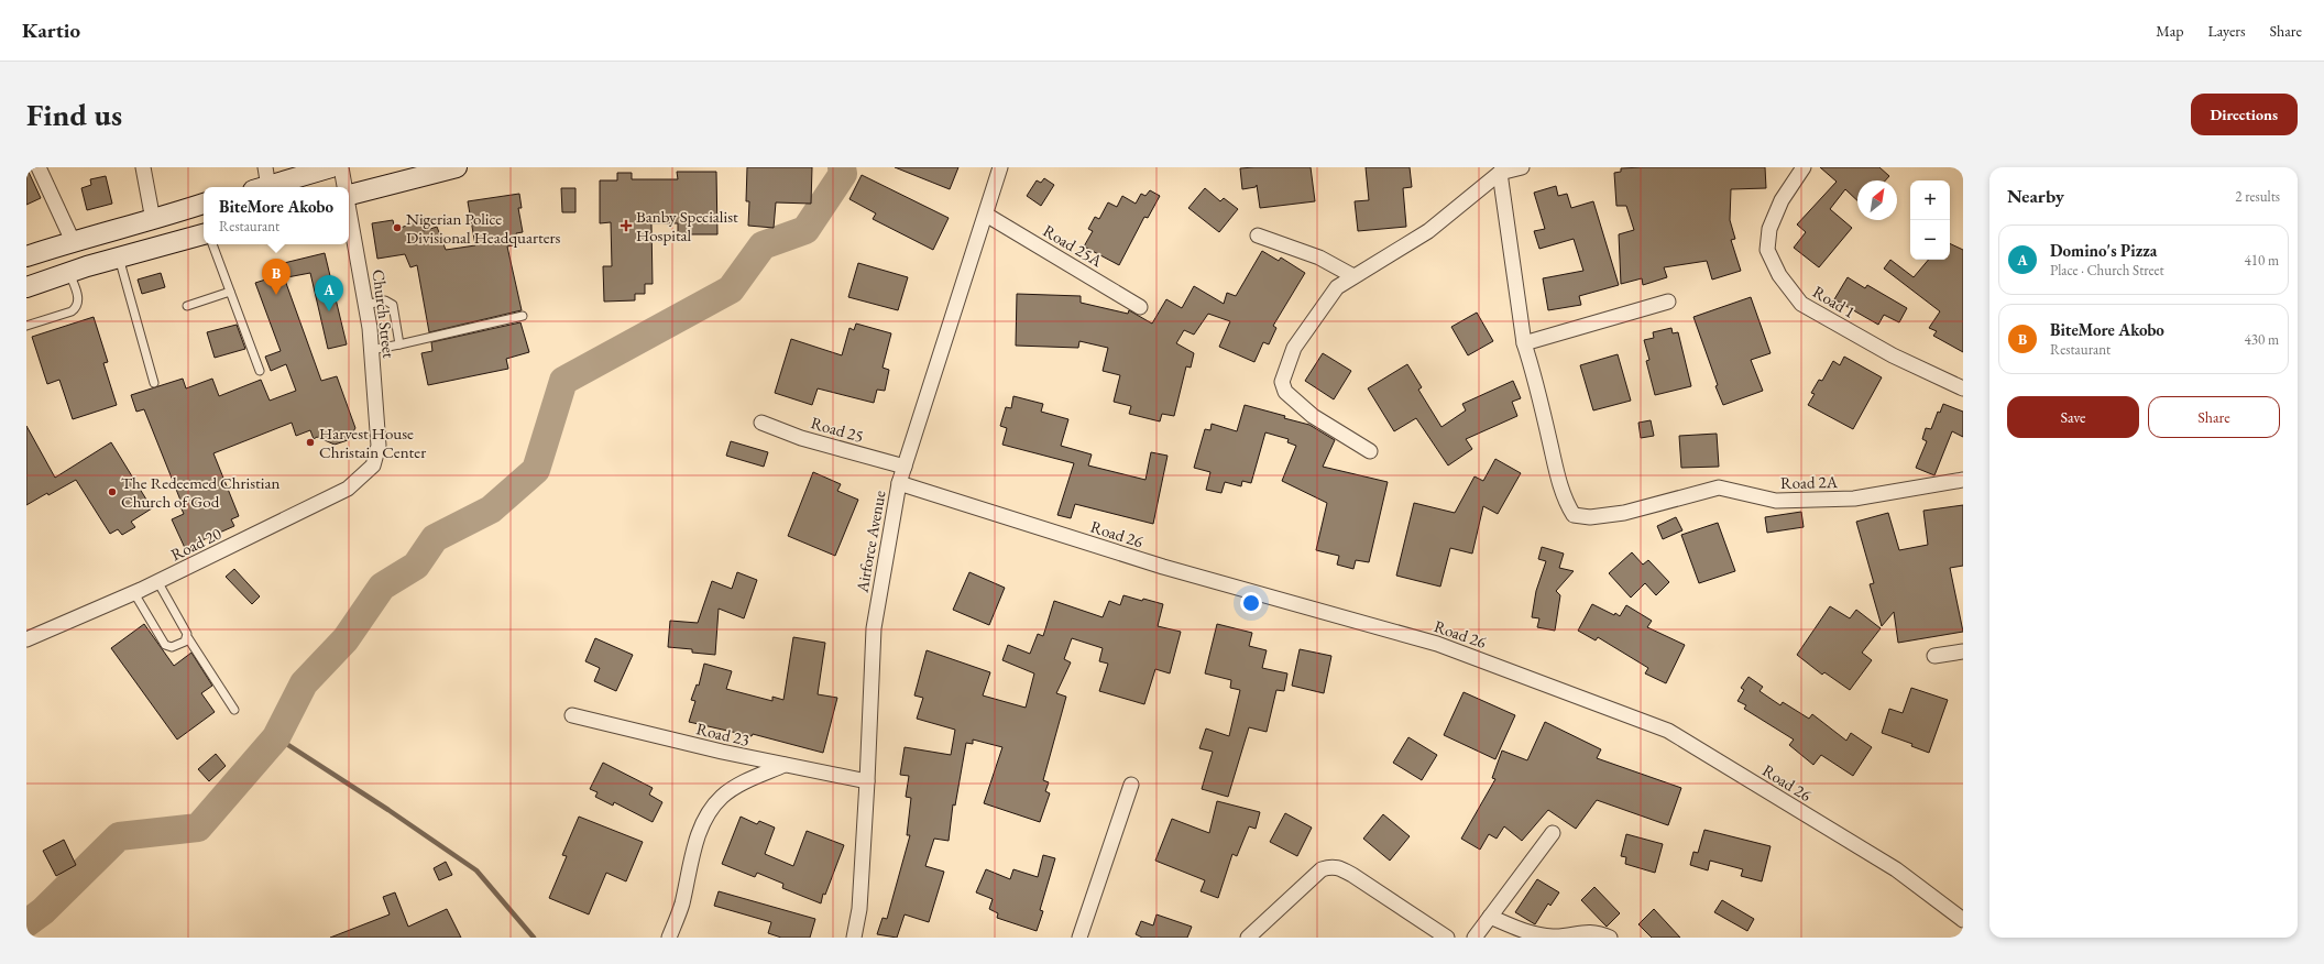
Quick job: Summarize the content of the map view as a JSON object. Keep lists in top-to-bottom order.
{
  "streets": {
    "street": [
      "Road 25A",
      "Road 1",
      "Church Street",
      "Road 25",
      "Road 2A",
      "Road 26",
      "Airforce Avenue",
      "Road 20",
      "Road 23"
    ]
  },
  "crossings": [
    ["Road 25A", "Airforce Avenue"],
    ["Church Street", "Road 20"],
    ["Road 25", "Airforce Avenue"],
    ["Road 26", "Airforce Avenue"],
    ["Airforce Avenue", "Road 23"]
  ],
  "places": {
    "health": ["Banby Specialist Hospital"],
    "other": ["Nigerian Police Divisional Headquarters", "Harvest House Christain Center", "The Redeemed Christian Church of God"]
  },
  "north": "top right",
  "page": {
    "header": "Kartio",
    "nav": ["Map", "Layers", "Share"],
    "buttons": [
      "Directions",
      ["Save", "Share"]
    ],
    "title": "Find us",
    "heading": ["Nearby", "2 results"],
    "map_buttons": ["+", "−"],
    "popup": ["BiteMore Akobo", "Restaurant"],
    "list": [
      {
        "mark": "A",
        "name": "Domino's Pizza",
        "note": "Place · Church Street",
        "value": "410 m"
      },
      {
        "mark": "B",
        "name": "BiteMore Akobo",
        "note": "Restaurant",
        "value": "430 m"
      }
    ],
    "pins": ["B", "A"]
  }
}
